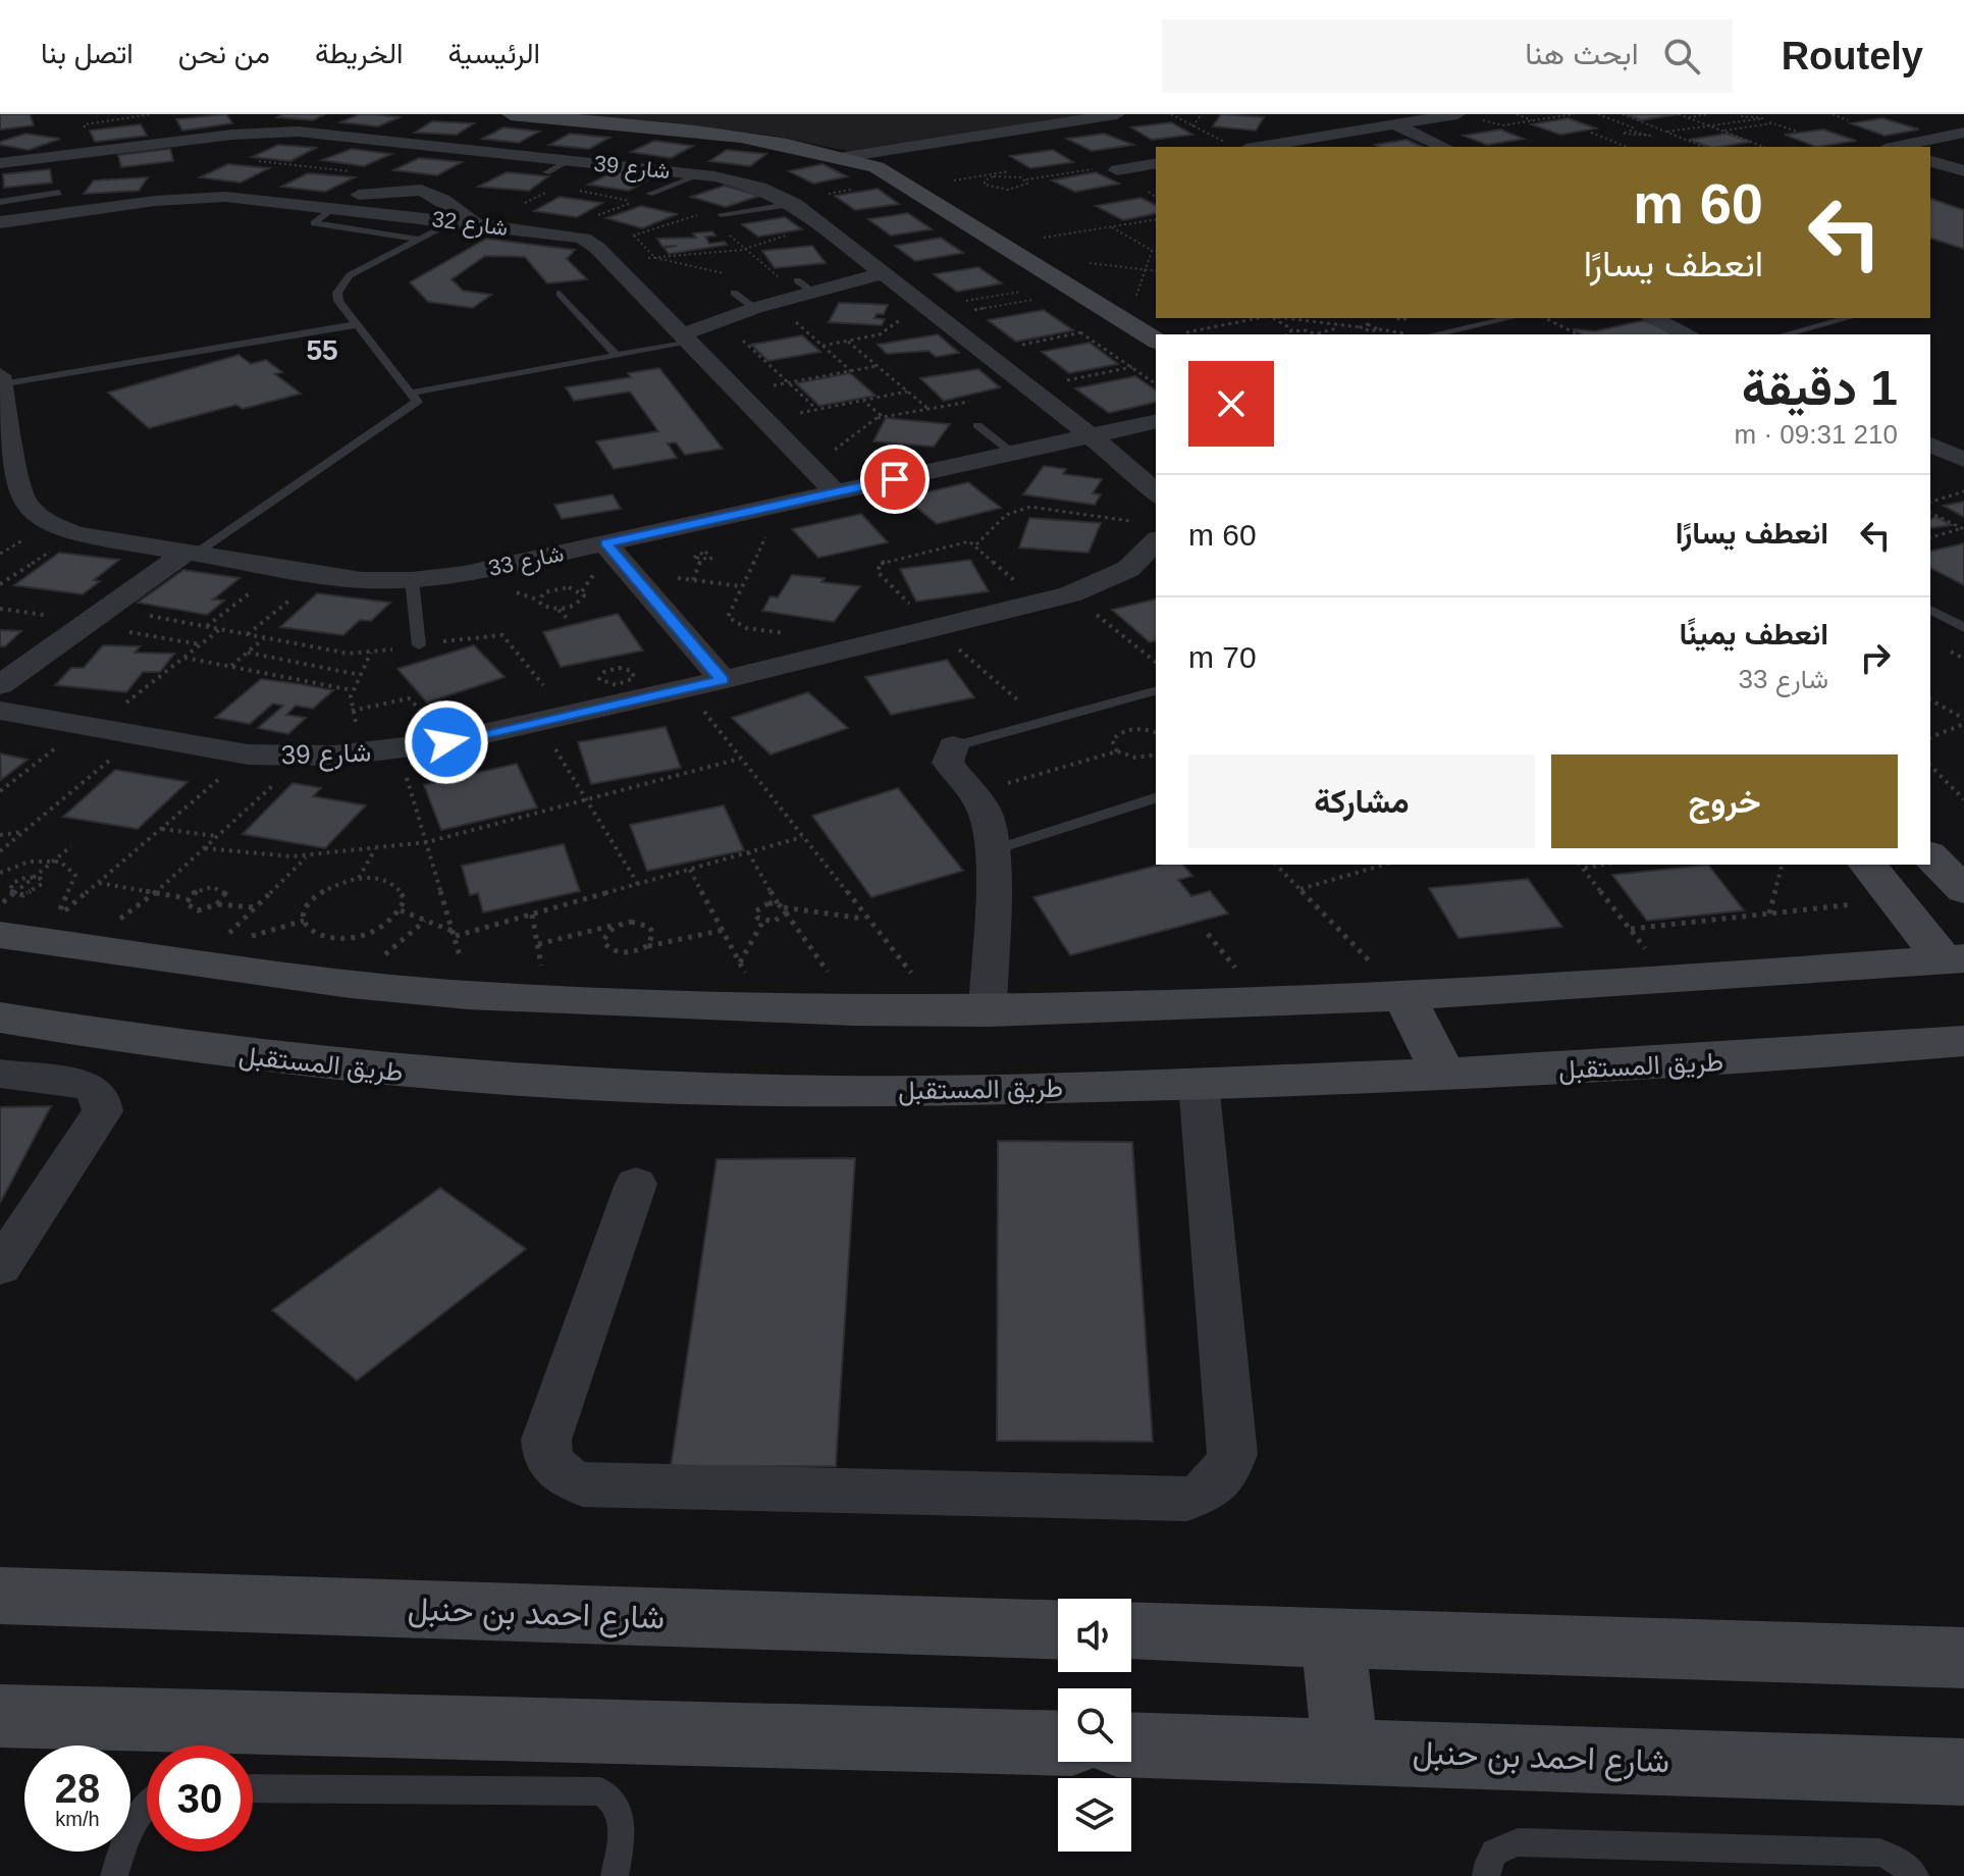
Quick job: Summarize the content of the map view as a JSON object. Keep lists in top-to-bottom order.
{
  "streets": {
    "street": [
      "شارع 39",
      "شارع 32",
      "شارع 33",
      "طريق المستقبل",
      "شارع احمد بن حنبل"
    ]
  },
  "crossings": [
    ["شارع 39", "شارع 33"]
  ],
  "districts": ["55"],
  "page": {
    "header": "Routely",
    "search": "ابحث هنا",
    "nav": [
      "الرئيسية",
      "الخريطة",
      "من نحن",
      "اتصل بنا"
    ],
    "turn": ["60 m", "انعطف يسارًا"],
    "heading": ["1 دقيقة", "210 m · 09:31"],
    "list": [
      {
        "name": "انعطف يسارًا",
        "value": "60 m"
      },
      {
        "name": "انعطف يمينًا",
        "note": "شارع 33",
        "value": "70 m"
      }
    ],
    "buttons": ["خروج", "مشاركة"],
    "speed": "28 km/h",
    "limit": "30"
  }
}
